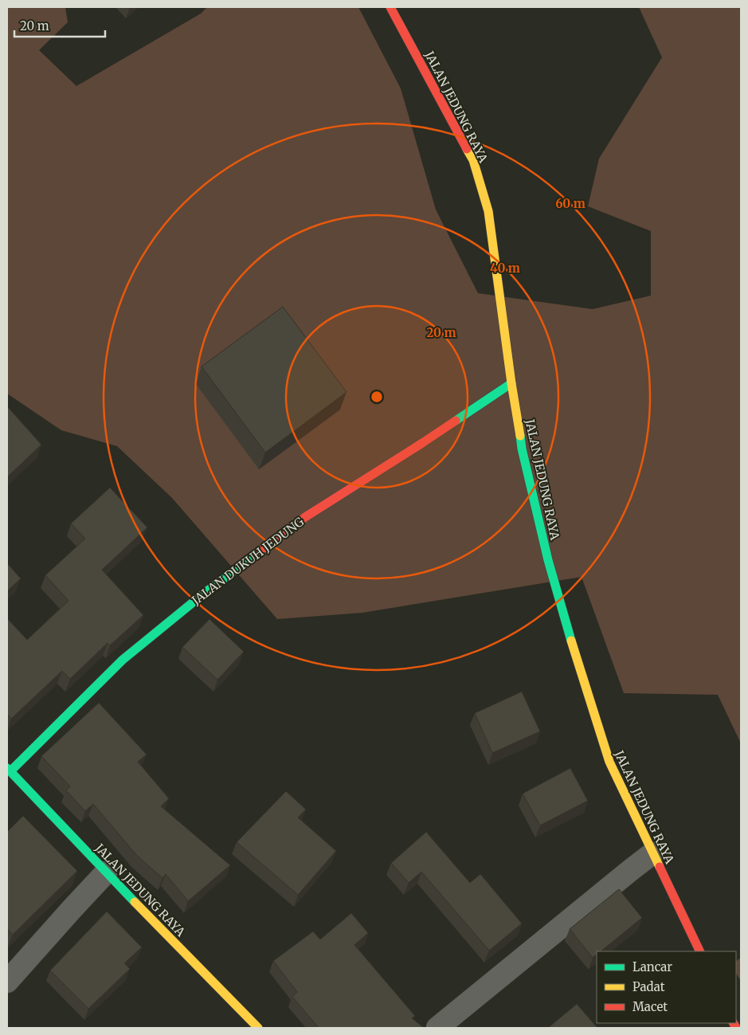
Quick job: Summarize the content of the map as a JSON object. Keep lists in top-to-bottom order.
{
  "streets": {
    "street": ["JALAN JEDUNG RAYA", "JALAN DUKUH JEDUNG"]
  },
  "crossings": [
    ["JALAN JEDUNG RAYA", "JALAN DUKUH JEDUNG"]
  ],
  "legend": ["Lancar", "Padat", "Macet"],
  "scale_bar": "20 m",
  "rings": ["60 m", "40 m", "20 m"]
}
